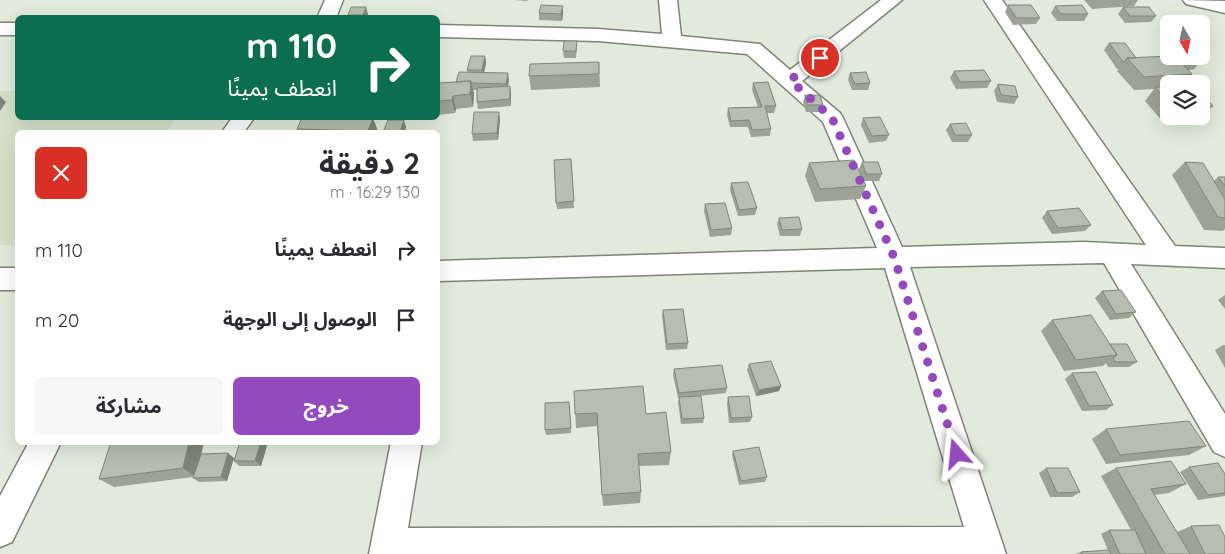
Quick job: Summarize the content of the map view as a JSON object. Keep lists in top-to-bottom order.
{
  "north": "bottom",
  "page": {
    "turn": ["110 m", "انعطف يمينًا"],
    "heading": ["2 دقيقة", "130 m · 16:29"],
    "list": [
      {
        "name": "انعطف يمينًا",
        "value": "110 m"
      },
      {
        "name": "الوصول إلى الوجهة",
        "value": "20 m"
      }
    ],
    "buttons": ["خروج", "مشاركة"]
  }
}
